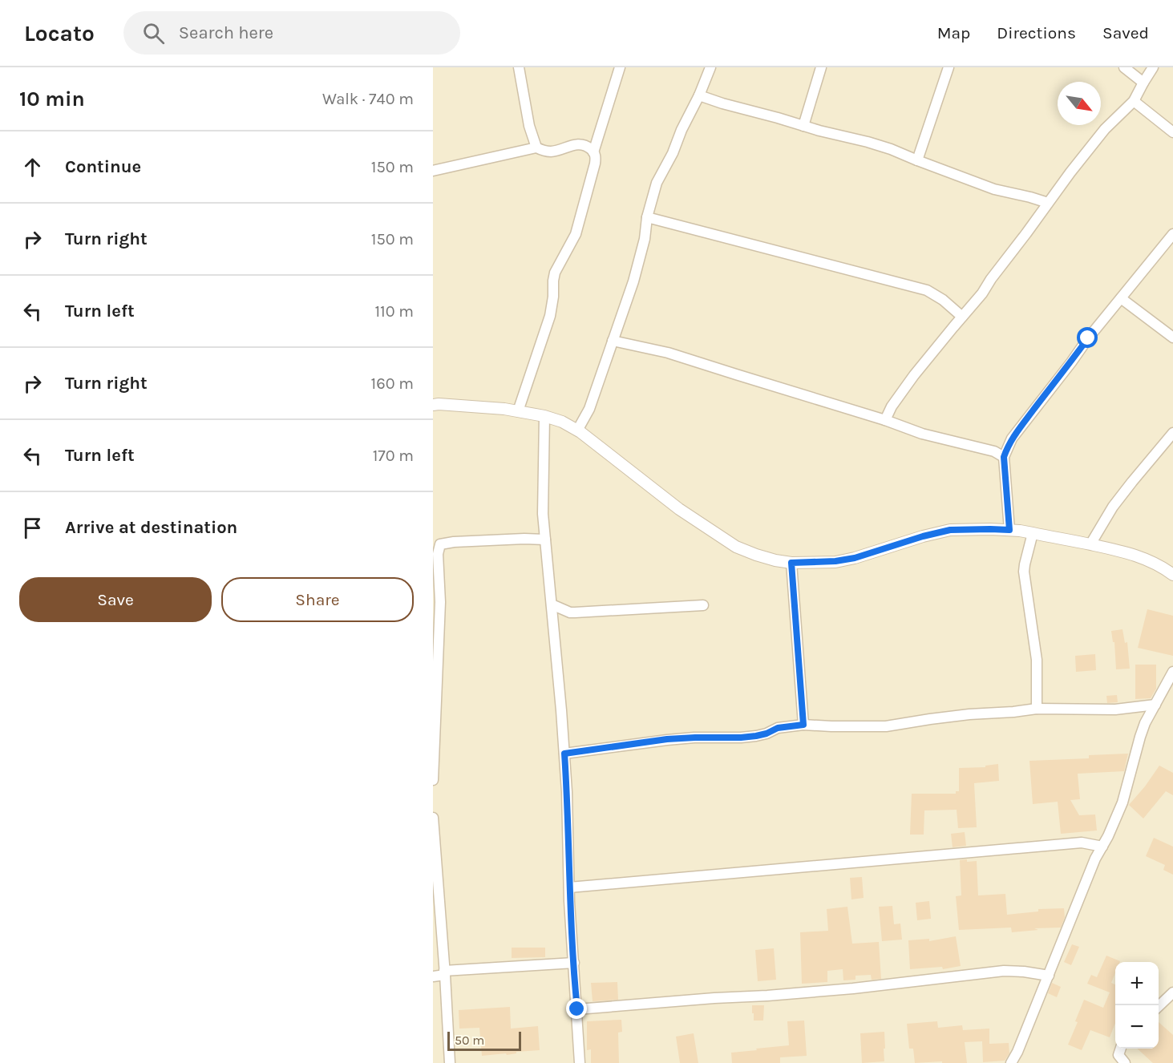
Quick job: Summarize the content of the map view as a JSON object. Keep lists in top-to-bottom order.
{
  "scale_bar": "50 m",
  "north": "bottom right",
  "page": {
    "header": "Locato",
    "search": "Search here",
    "nav": ["Map", "Directions", "Saved"],
    "heading": ["10 min", "Walk · 740 m"],
    "list": [
      ["Continue", "150 m"],
      ["Turn right", "150 m"],
      ["Turn left", "110 m"],
      ["Turn right", "160 m"],
      ["Turn left", "170 m"],
      "Arrive at destination"
    ],
    "buttons": ["Save", "Share"],
    "map_buttons": ["+", "−"],
    "scale": "50 m"
  }
}
